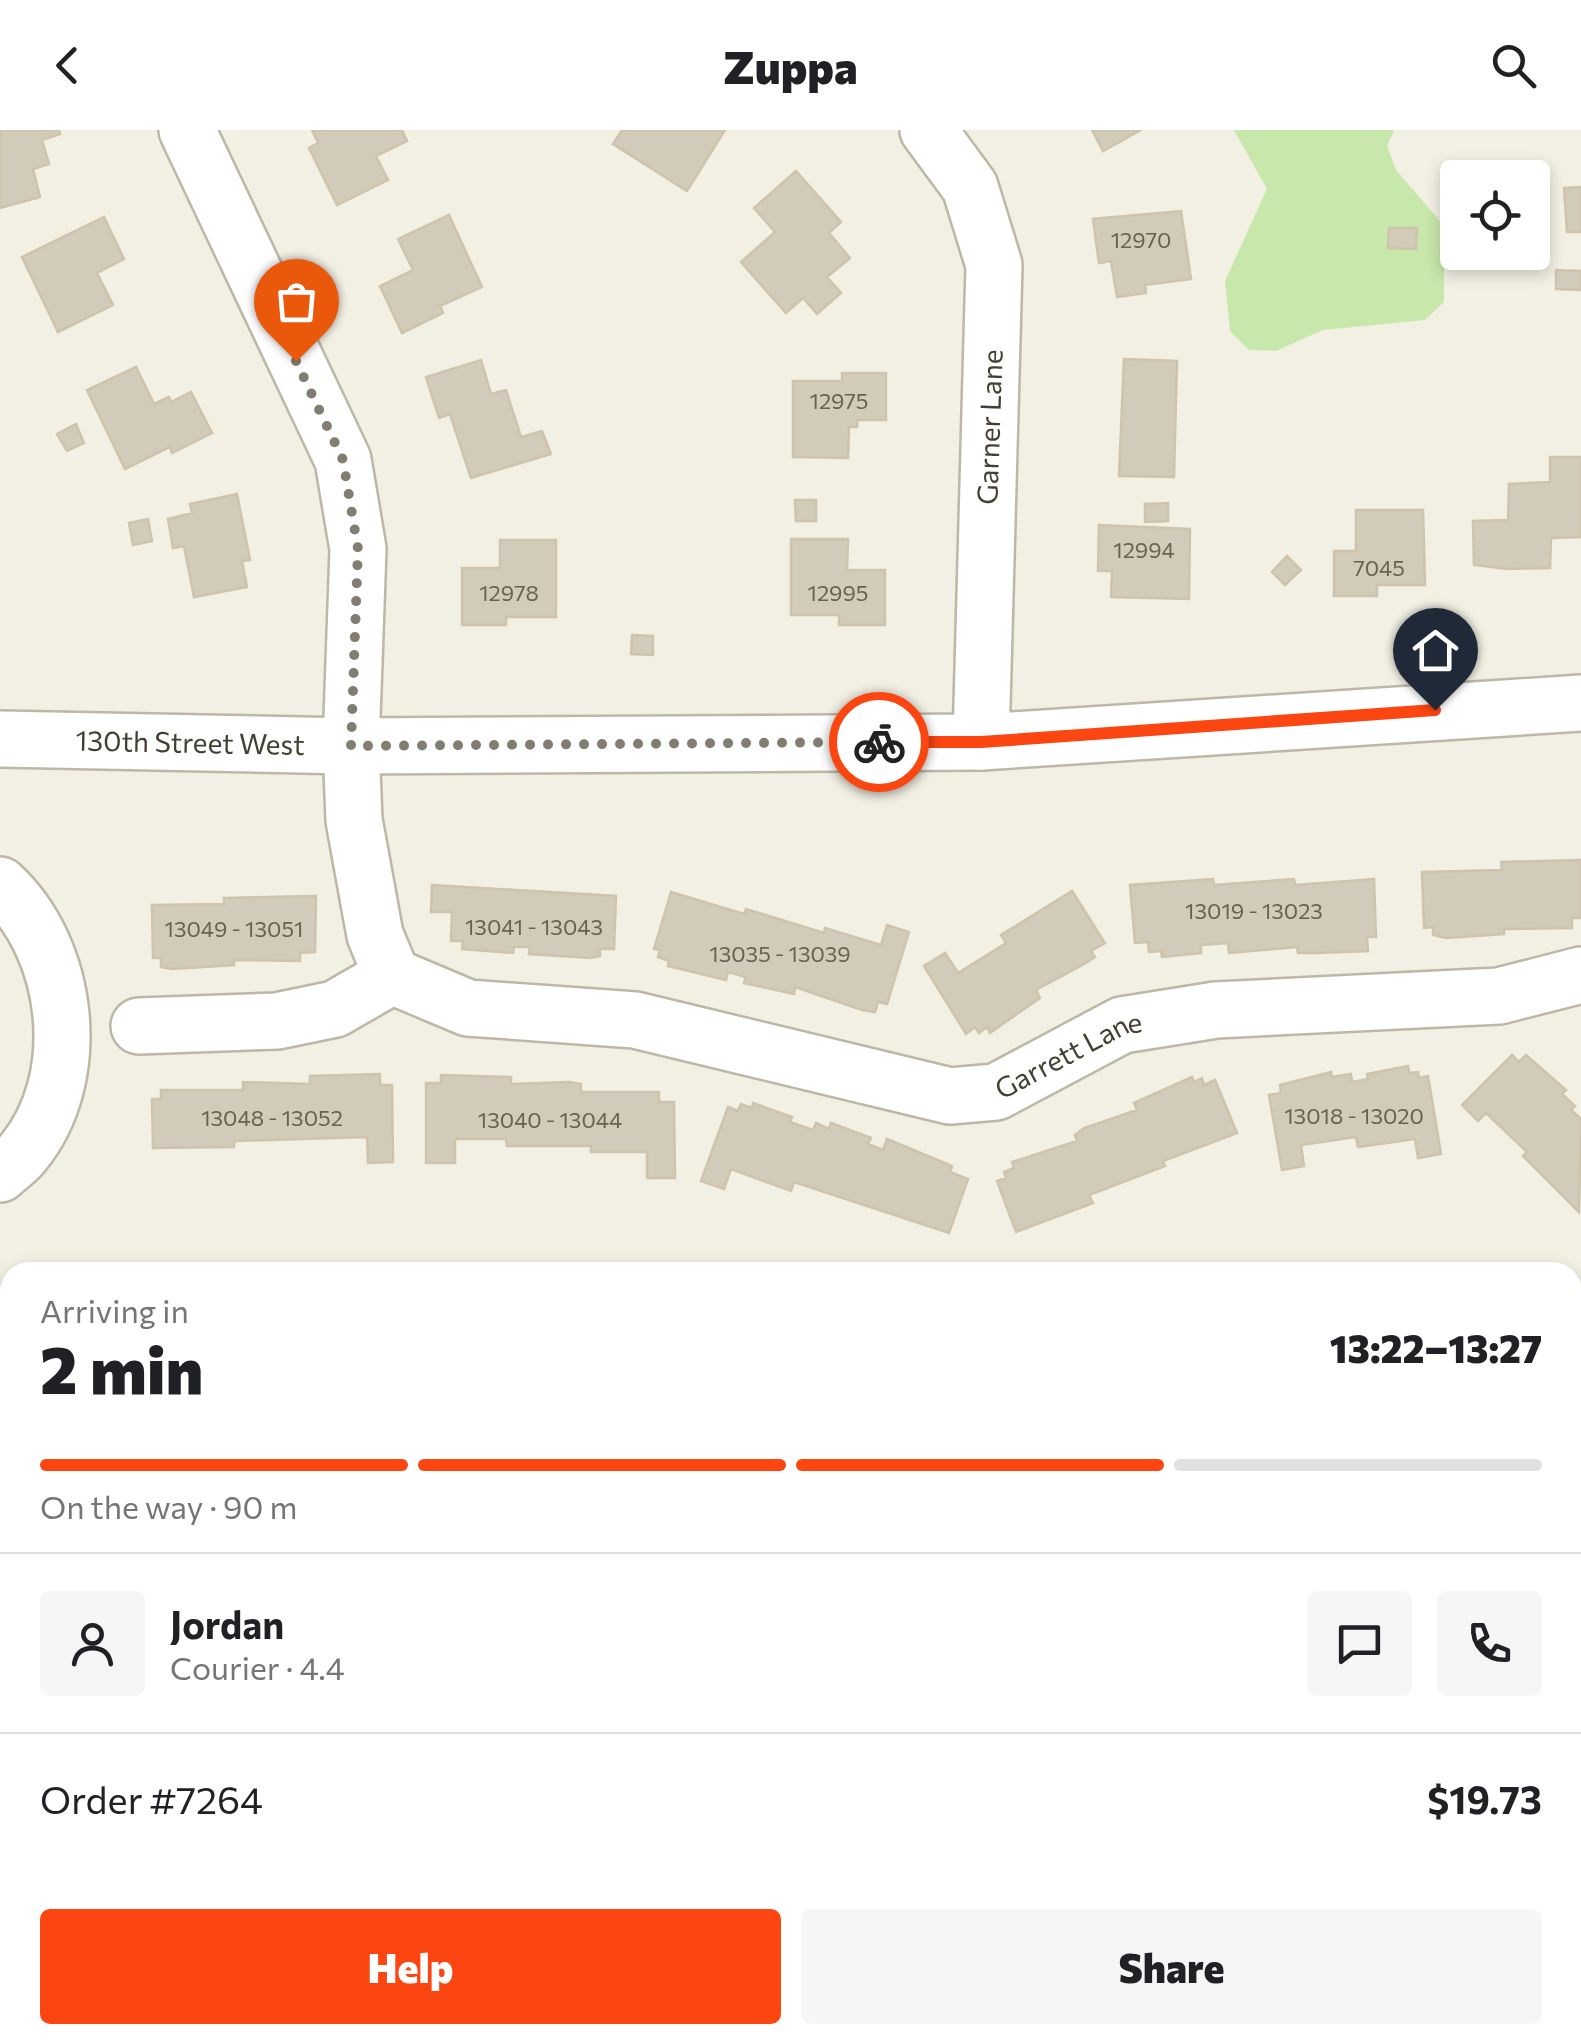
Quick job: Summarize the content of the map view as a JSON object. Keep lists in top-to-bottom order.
{
  "streets": {
    "street": ["Garner Lane", "130th Street West", "Garrett Lane"]
  },
  "crossings": [
    ["Garner Lane", "130th Street West"]
  ],
  "house_numbers": [
    "12970",
    "12975",
    "12994",
    "7045",
    "12978",
    "12995",
    "13019 - 13023",
    "13041 - 13043",
    "13049 - 13051",
    "13035 - 13039",
    "13018 - 13020",
    "13048 - 13052",
    "13040 - 13044"
  ],
  "page": {
    "header": "Zuppa",
    "heading": ["2 min", "Arriving in", "13:22–13:27"],
    "panel": [
      "Jordan",
      "Courier · 4.4",
      "Order #7264",
      "$19.73"
    ],
    "bar": "On the way · 90 m",
    "buttons": ["Help", "Share"]
  }
}
